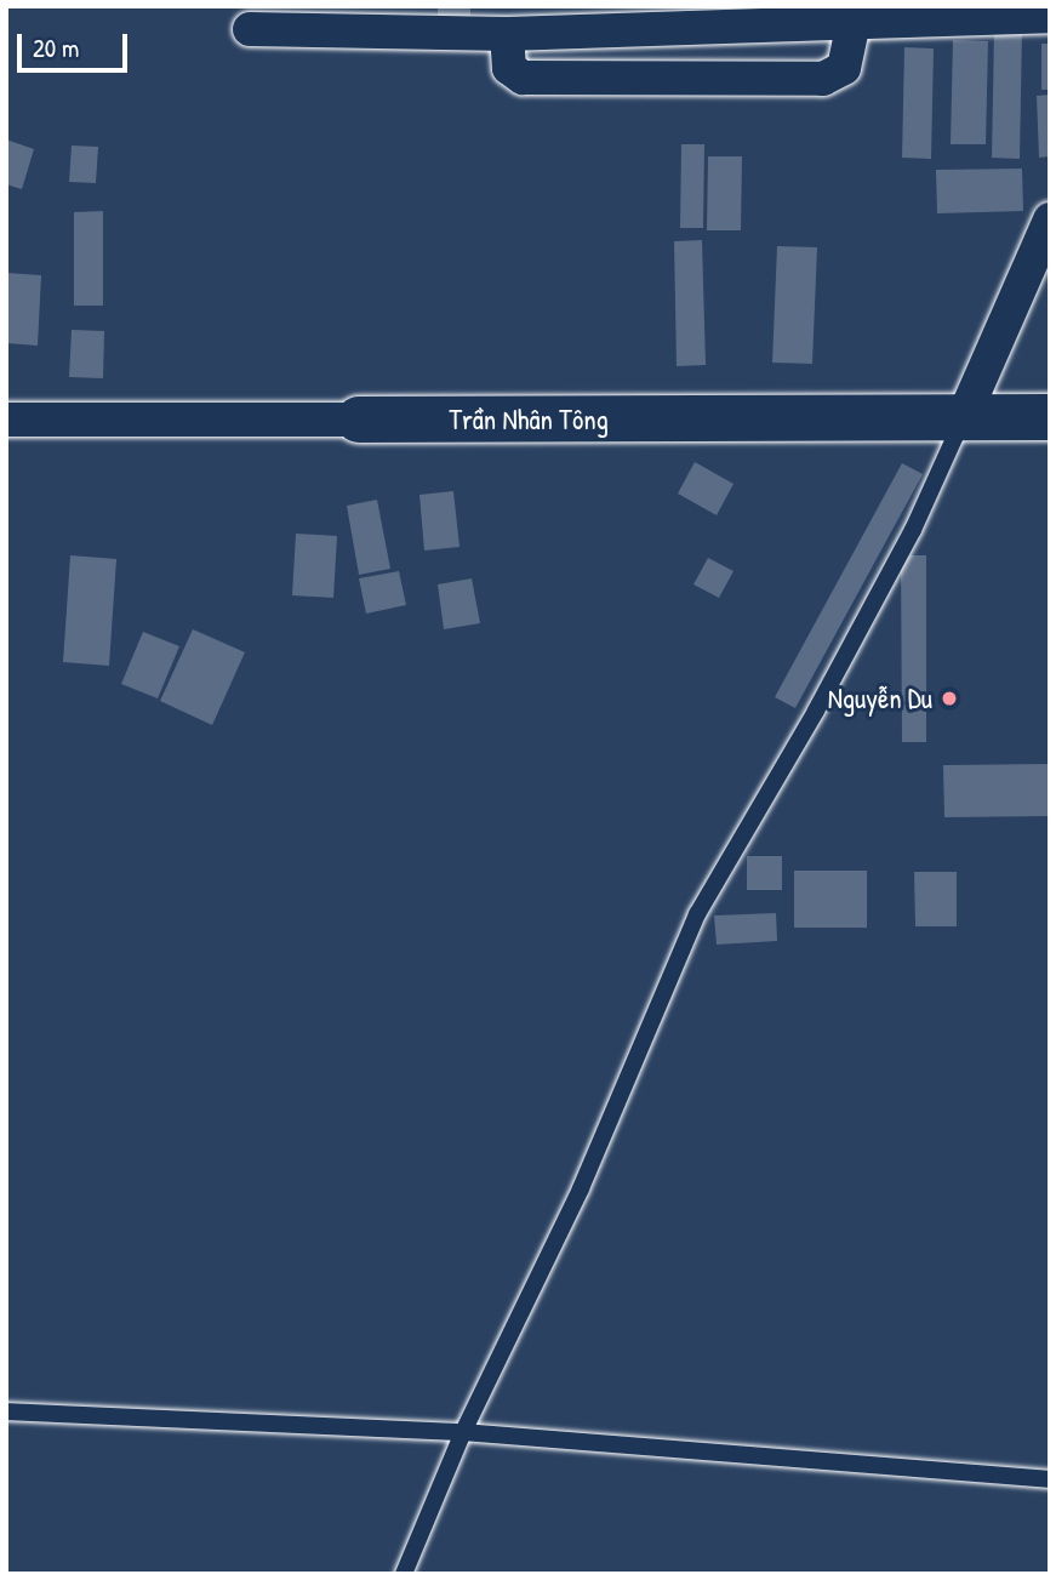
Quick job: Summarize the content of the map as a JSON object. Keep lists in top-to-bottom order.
{
  "streets": {
    "street": ["Trần Nhân Tông"]
  },
  "places": ["Nguyễn Du"],
  "scale_bar": "20 m"
}
